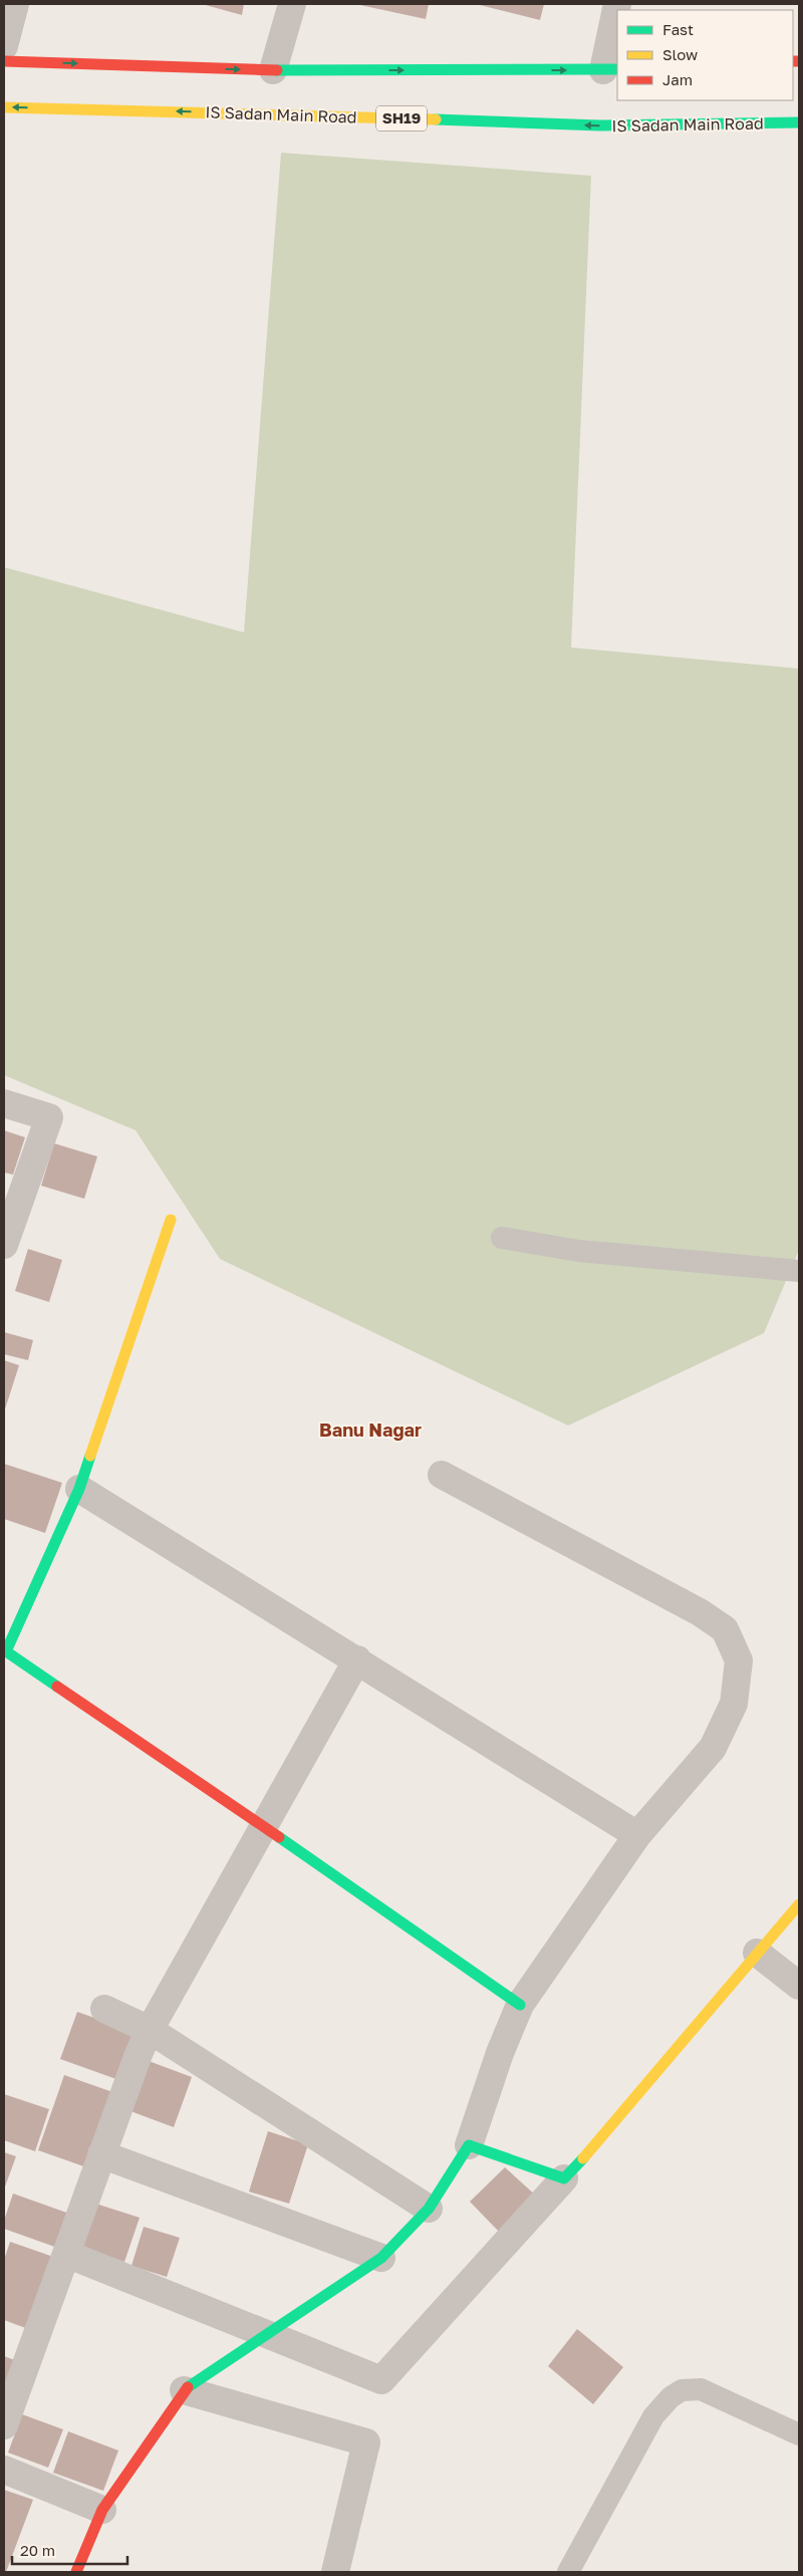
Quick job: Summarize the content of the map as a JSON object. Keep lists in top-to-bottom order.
{
  "streets": {
    "street": ["IS Sadan Main Road", "SH19"]
  },
  "districts": ["Banu Nagar"],
  "legend": ["Fast", "Slow", "Jam"],
  "scale_bar": "20 m"
}
